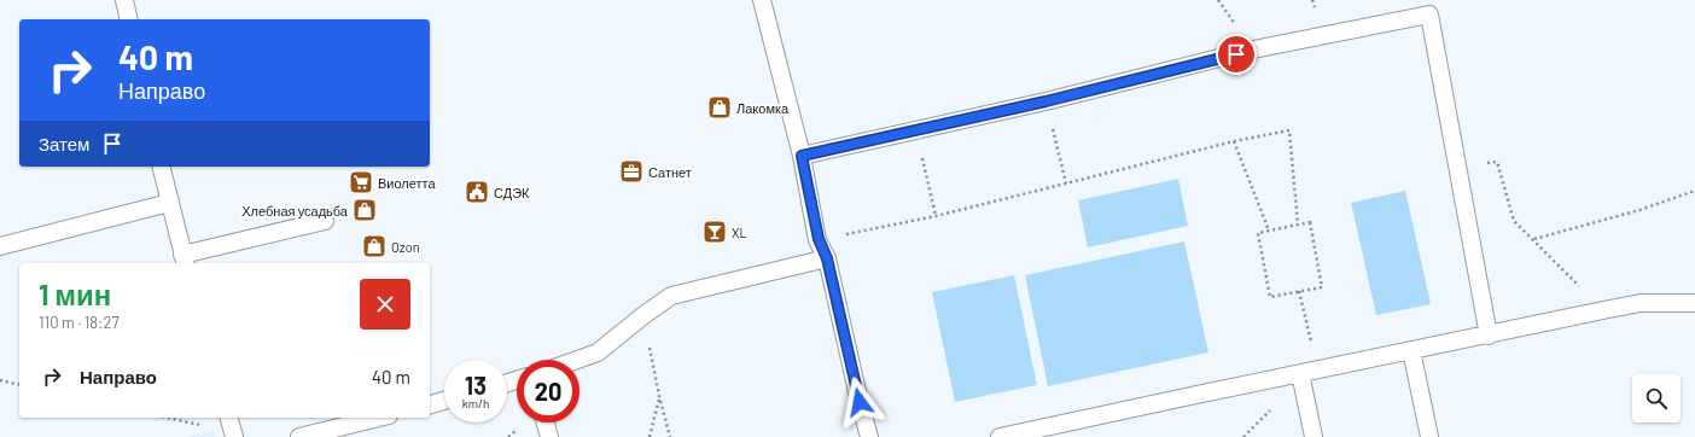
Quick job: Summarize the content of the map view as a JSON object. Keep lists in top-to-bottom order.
{
  "places": {
    "shop": ["Лакомка", "Хлебная усадьба", "Ozon"],
    "office": ["Сатнет"],
    "supermarket": ["Виолетта"],
    "public building": ["СДЭК"],
    "bar": ["XL"]
  },
  "page": {
    "turn": ["40 m", "Направо"],
    "then": "Затем",
    "heading": ["1 мин", "110 m · 18:27"],
    "list": [
      {
        "name": "Направо",
        "value": "40 m"
      }
    ],
    "speed": "13 km/h",
    "limit": "20"
  }
}
